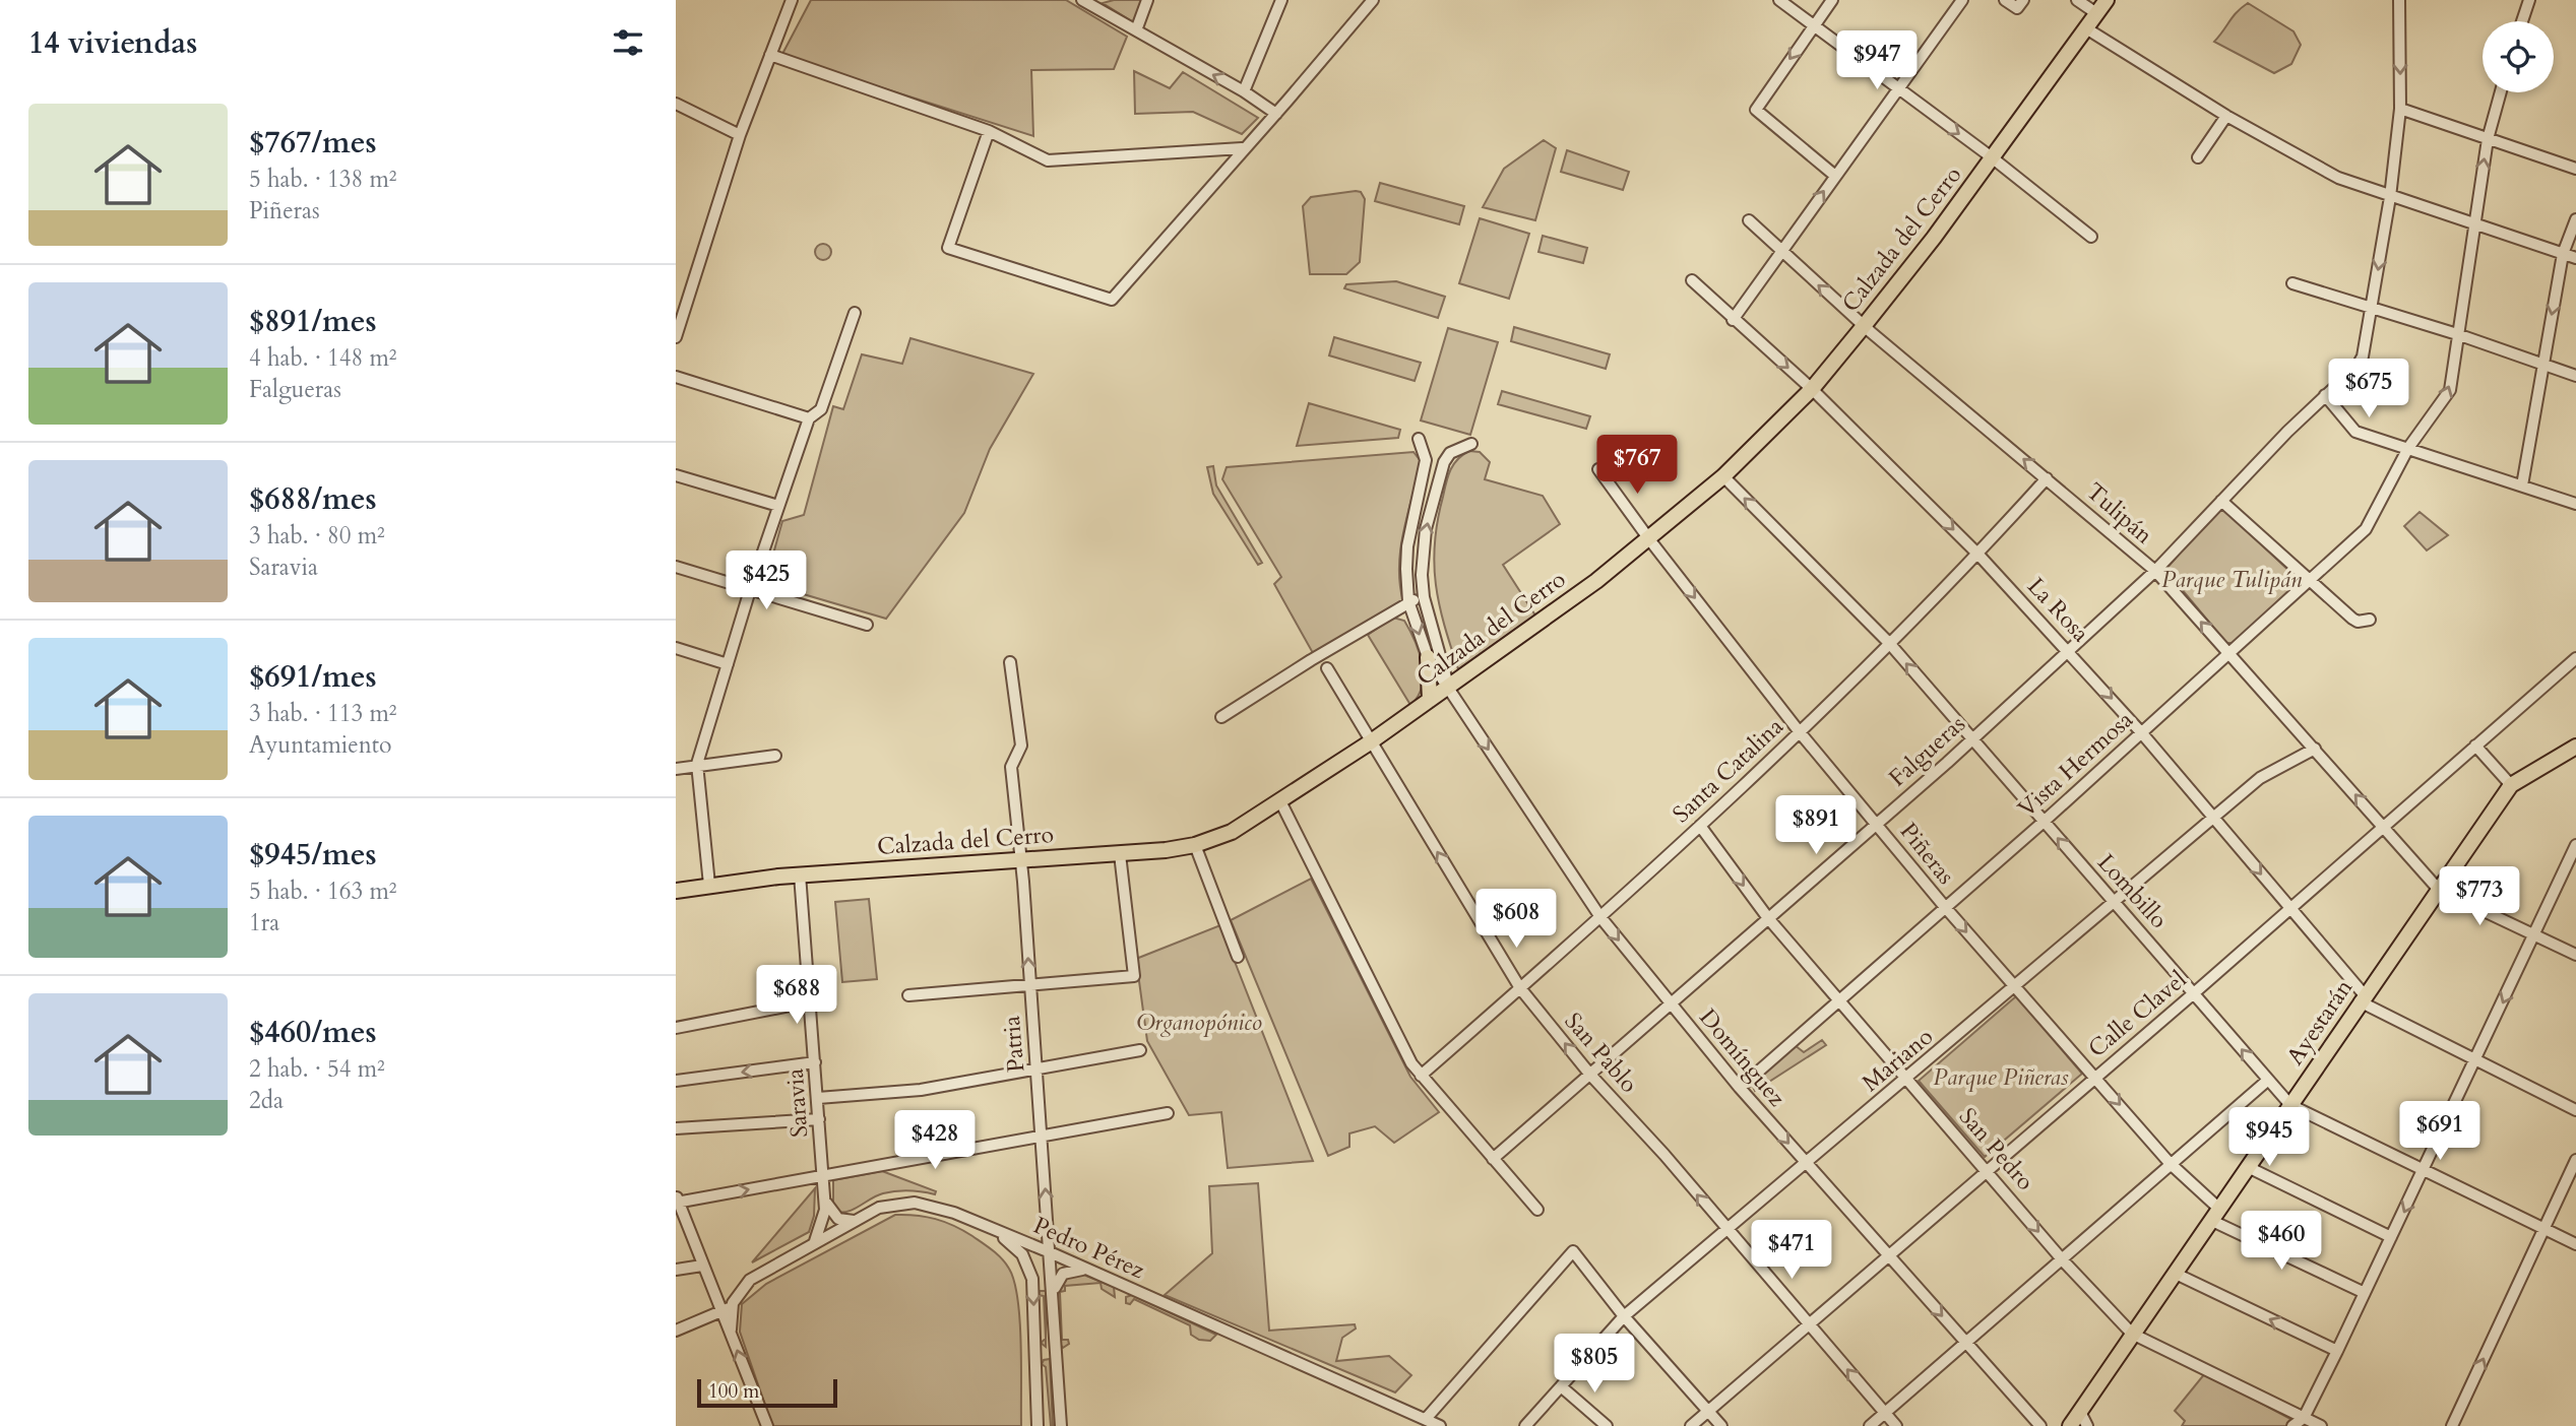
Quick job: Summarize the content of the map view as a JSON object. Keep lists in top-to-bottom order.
{
  "streets": {
    "main road": ["Calzada del Cerro", "Ayestarán"],
    "street": [
      "Tulipán",
      "La Rosa",
      "Falgueras",
      "Vista Hermosa",
      "Santa Catalina",
      "Piñeras",
      "Lombillo",
      "Calle Clavel",
      "Patria",
      "San Pablo",
      "Domínguez",
      "Mariano",
      "Saravia",
      "San Pedro",
      "Pedro Pérez"
    ]
  },
  "crossings": [
    ["Calzada del Cerro", "Tulipán"],
    ["Calzada del Cerro", "La Rosa"],
    ["Calzada del Cerro", "Piñeras"],
    ["Calzada del Cerro", "Lombillo"],
    ["Calzada del Cerro", "Patria"],
    ["Calzada del Cerro", "San Pablo"],
    ["Calzada del Cerro", "Domínguez"],
    ["Calzada del Cerro", "Saravia"],
    ["Tulipán", "Falgueras"],
    ["Tulipán", "Vista Hermosa"],
    ["Tulipán", "Santa Catalina"],
    ["Tulipán", "Calle Clavel"],
    ["Tulipán", "Ayestarán"],
    ["Tulipán", "Mariano"],
    ["La Rosa", "Falgueras"],
    ["La Rosa", "Vista Hermosa"],
    ["La Rosa", "Santa Catalina"],
    ["La Rosa", "Calle Clavel"],
    ["La Rosa", "Ayestarán"],
    ["La Rosa", "Mariano"],
    ["Falgueras", "Piñeras"],
    ["Falgueras", "Lombillo"],
    ["Falgueras", "San Pablo"],
    ["Falgueras", "Domínguez"],
    ["Falgueras", "San Pedro"],
    ["Vista Hermosa", "Piñeras"],
    ["Vista Hermosa", "Lombillo"],
    ["Vista Hermosa", "Domínguez"],
    ["Vista Hermosa", "San Pedro"],
    ["Santa Catalina", "Piñeras"],
    ["Santa Catalina", "Lombillo"],
    ["Santa Catalina", "San Pablo"],
    ["Santa Catalina", "Domínguez"],
    ["Santa Catalina", "San Pedro"],
    ["Piñeras", "Calle Clavel"],
    ["Piñeras", "Ayestarán"],
    ["Piñeras", "Mariano"],
    ["Lombillo", "Calle Clavel"],
    ["Lombillo", "Ayestarán"],
    ["Lombillo", "Mariano"],
    ["Calle Clavel", "San Pablo"],
    ["Calle Clavel", "Domínguez"],
    ["Calle Clavel", "San Pedro"],
    ["Ayestarán", "San Pedro"],
    ["Patria", "Pedro Pérez"],
    ["San Pablo", "Mariano"],
    ["Domínguez", "Mariano"],
    ["Mariano", "San Pedro"],
    ["Saravia", "Pedro Pérez"]
  ],
  "one_way": [
    "Tulipán",
    "La Rosa",
    "Piñeras",
    "Lombillo",
    "San Pablo"
  ],
  "parks": ["Parque Tulipán", "Organopónico", "Parque Piñeras"],
  "scale_bar": "100 m",
  "page": {
    "heading": "14 viviendas",
    "price": [
      "$947",
      "$675",
      "$767",
      "$425",
      "$891",
      "$773",
      "$608",
      "$688",
      "$691",
      "$945",
      "$428",
      "$460",
      "$471",
      "$805"
    ],
    "list": [
      {
        "name": "$767/mes",
        "note": "5 hab. · 138 m² · Piñeras"
      },
      {
        "name": "$891/mes",
        "note": "4 hab. · 148 m² · Falgueras"
      },
      {
        "name": "$688/mes",
        "note": "3 hab. · 80 m² · Saravia"
      },
      {
        "name": "$691/mes",
        "note": "3 hab. · 113 m² · Ayuntamiento"
      },
      {
        "name": "$945/mes",
        "note": "5 hab. · 163 m² · 1ra"
      },
      {
        "name": "$460/mes",
        "note": "2 hab. · 54 m² · 2da"
      }
    ],
    "scale": "100 m"
  }
}
